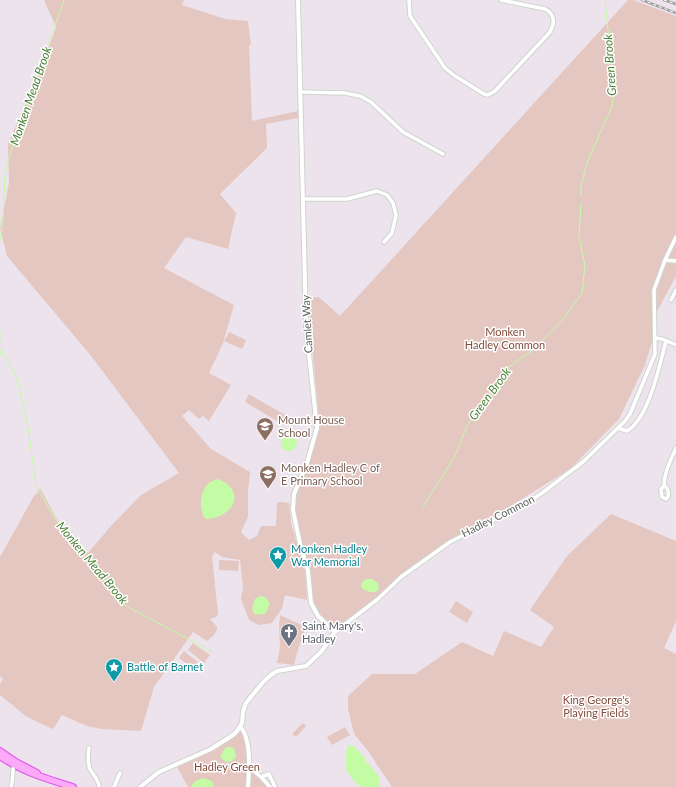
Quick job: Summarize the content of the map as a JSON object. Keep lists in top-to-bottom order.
{
  "streets": {
    "street": ["Camlet Way", "Hadley Common"]
  },
  "crossings": [
    ["Camlet Way", "Hadley Common"]
  ],
  "water": ["Green Brook", "Monken Mead Brook"],
  "parks": ["Monken Hadley Common", "King George's Playing Fields", "Hadley Green"],
  "places": {
    "school or university": ["Mount House School", "Monken Hadley C of E Primary School"],
    "place": ["Monken Hadley War Memorial", "Battle of Barnet"],
    "church": ["Saint Mary's, Hadley"]
  }
}
